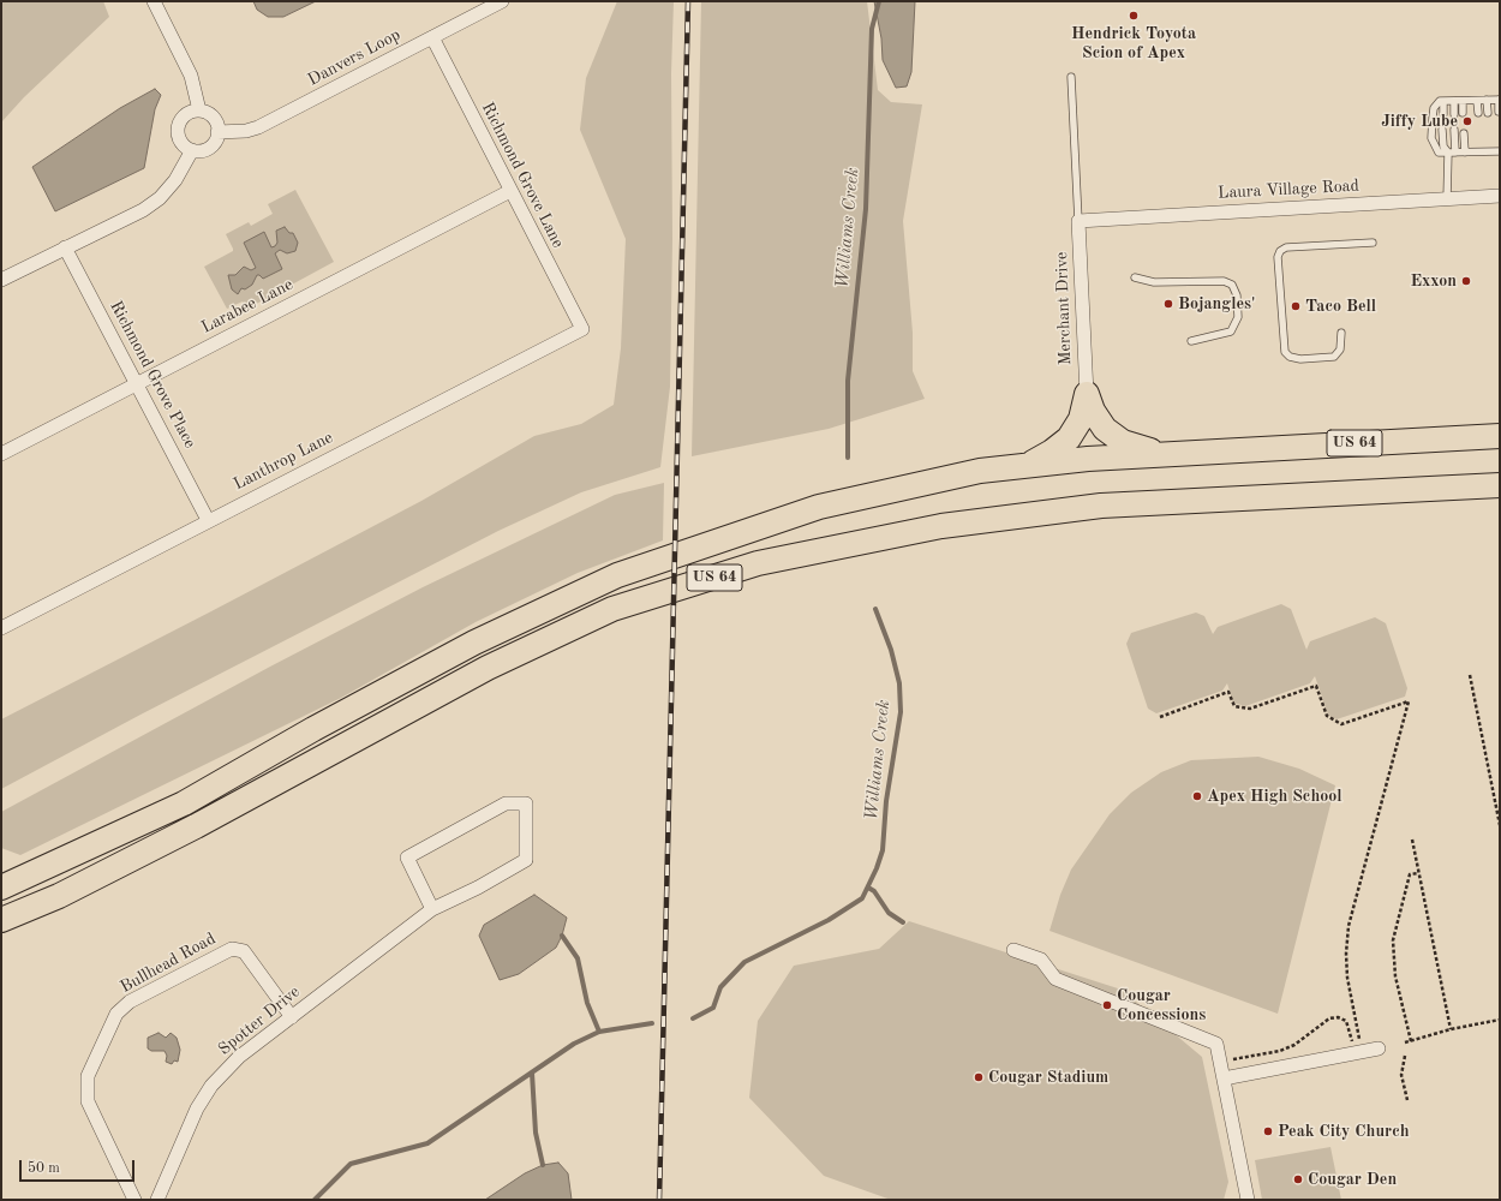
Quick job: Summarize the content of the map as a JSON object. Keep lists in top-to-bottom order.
{
  "streets": {
    "highway": ["US 64"],
    "street": [
      "Danvers Loop",
      "Richmond Grove Lane",
      "Laura Village Road",
      "Larabee Lane",
      "Merchant Drive",
      "Richmond Grove Place",
      "Lanthrop Lane",
      "Bullhead Road",
      "Spotter Drive"
    ]
  },
  "crossings": [
    ["Danvers Loop", "Richmond Grove Lane"],
    ["Richmond Grove Lane", "Larabee Lane"],
    ["Richmond Grove Lane", "Lanthrop Lane"],
    ["Laura Village Road", "Merchant Drive"],
    ["Larabee Lane", "Richmond Grove Place"],
    ["Richmond Grove Place", "Lanthrop Lane"],
    ["Bullhead Road", "Spotter Drive"]
  ],
  "water": ["Williams Creek"],
  "places": [
    "Hendrick Toyota Scion of Apex",
    "Jiffy Lube",
    "Exxon",
    "Bojangles'",
    "Taco Bell",
    "Apex High School",
    "Cougar Concessions",
    "Cougar Stadium",
    "Peak City Church",
    "Cougar Den"
  ],
  "scale_bar": "50 m"
}
